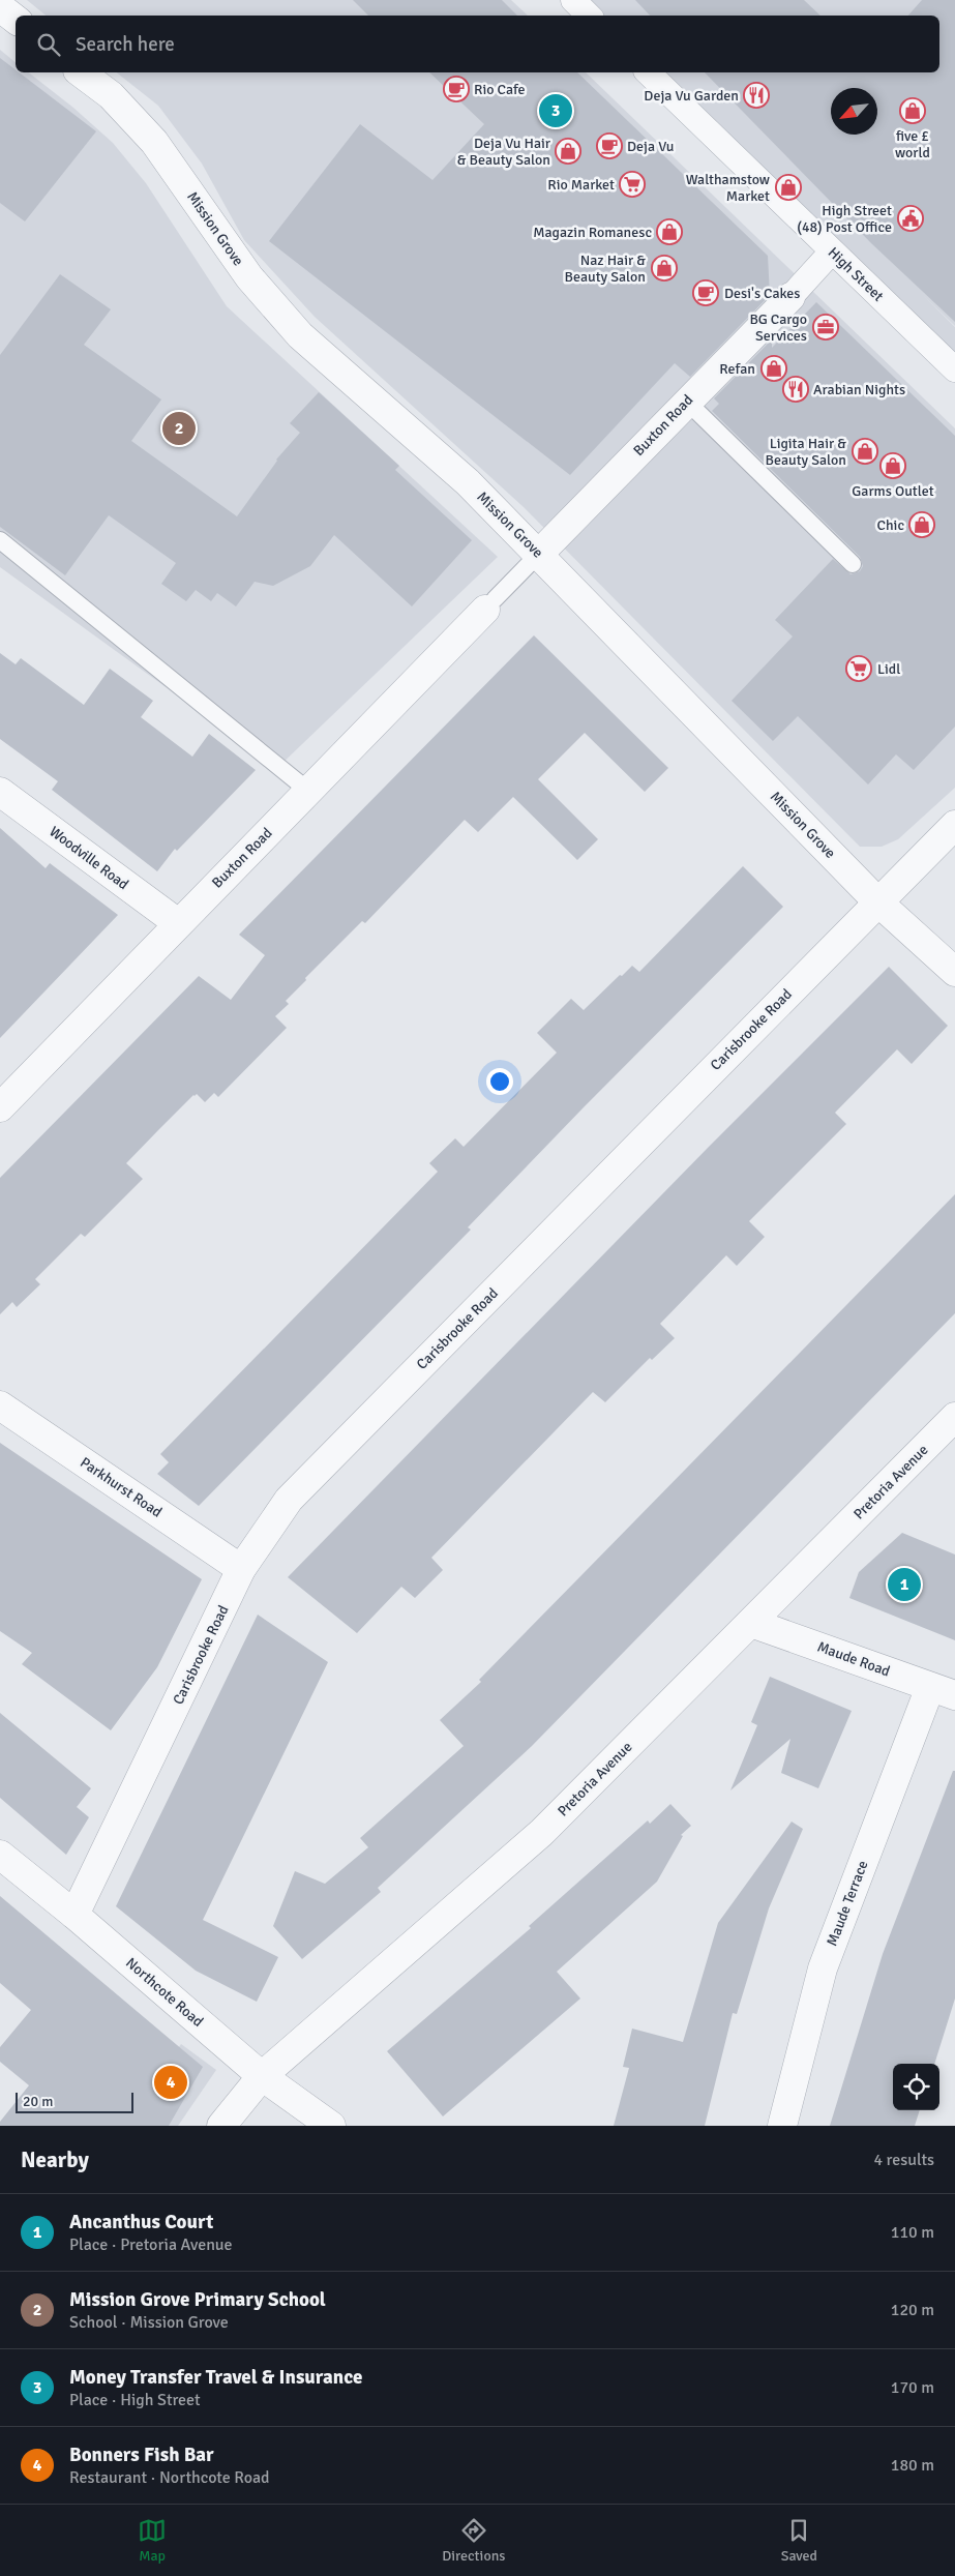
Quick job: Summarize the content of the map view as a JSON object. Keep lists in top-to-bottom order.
{
  "streets": {
    "street": [
      "Mission Grove",
      "High Street",
      "Buxton Road",
      "Woodville Road",
      "Carisbrooke Road",
      "Pretoria Avenue",
      "Parkhurst Road",
      "Maude Road",
      "Maude Terrace",
      "Northcote Road"
    ]
  },
  "crossings": [
    ["Mission Grove", "Buxton Road"],
    ["Mission Grove", "Carisbrooke Road"],
    ["High Street", "Buxton Road"],
    ["Buxton Road", "Woodville Road"],
    ["Carisbrooke Road", "Parkhurst Road"],
    ["Carisbrooke Road", "Northcote Road"],
    ["Pretoria Avenue", "Maude Road"],
    ["Pretoria Avenue", "Northcote Road"],
    ["Maude Road", "Maude Terrace"]
  ],
  "places": {
    "cafe": ["Rio Cafe", "Deja Vu", "Desi's Cakes"],
    "restaurant": ["Deja Vu Garden", "Arabian Nights"],
    "shop": [
      "five £ world",
      "Deja Vu Hair & Beauty Salon",
      "Walthamstow Market",
      "Magazin Romanesc",
      "Naz Hair & Beauty Salon",
      "Refan",
      "Ligita Hair & Beauty Salon",
      "Garms Outlet",
      "Chic"
    ],
    "supermarket": ["Rio Market", "Lidl"],
    "public building": ["High Street (48) Post Office"],
    "office": ["BG Cargo Services"]
  },
  "scale_bar": "20 m",
  "north": "bottom left",
  "page": {
    "search": "Search here",
    "pins": [
      "3",
      "2",
      "1",
      "4"
    ],
    "scale": "20 m",
    "heading": ["Nearby", "4 results"],
    "list": [
      {
        "mark": "1",
        "name": "Ancanthus Court",
        "note": "Place · Pretoria Avenue",
        "value": "110 m"
      },
      {
        "mark": "2",
        "name": "Mission Grove Primary School",
        "note": "School · Mission Grove",
        "value": "120 m"
      },
      {
        "mark": "3",
        "name": "Money Transfer Travel & Insurance",
        "note": "Place · High Street",
        "value": "170 m"
      },
      {
        "mark": "4",
        "name": "Bonners Fish Bar",
        "note": "Restaurant · Northcote Road",
        "value": "180 m"
      }
    ],
    "nav": ["Map", "Directions", "Saved"]
  }
}
